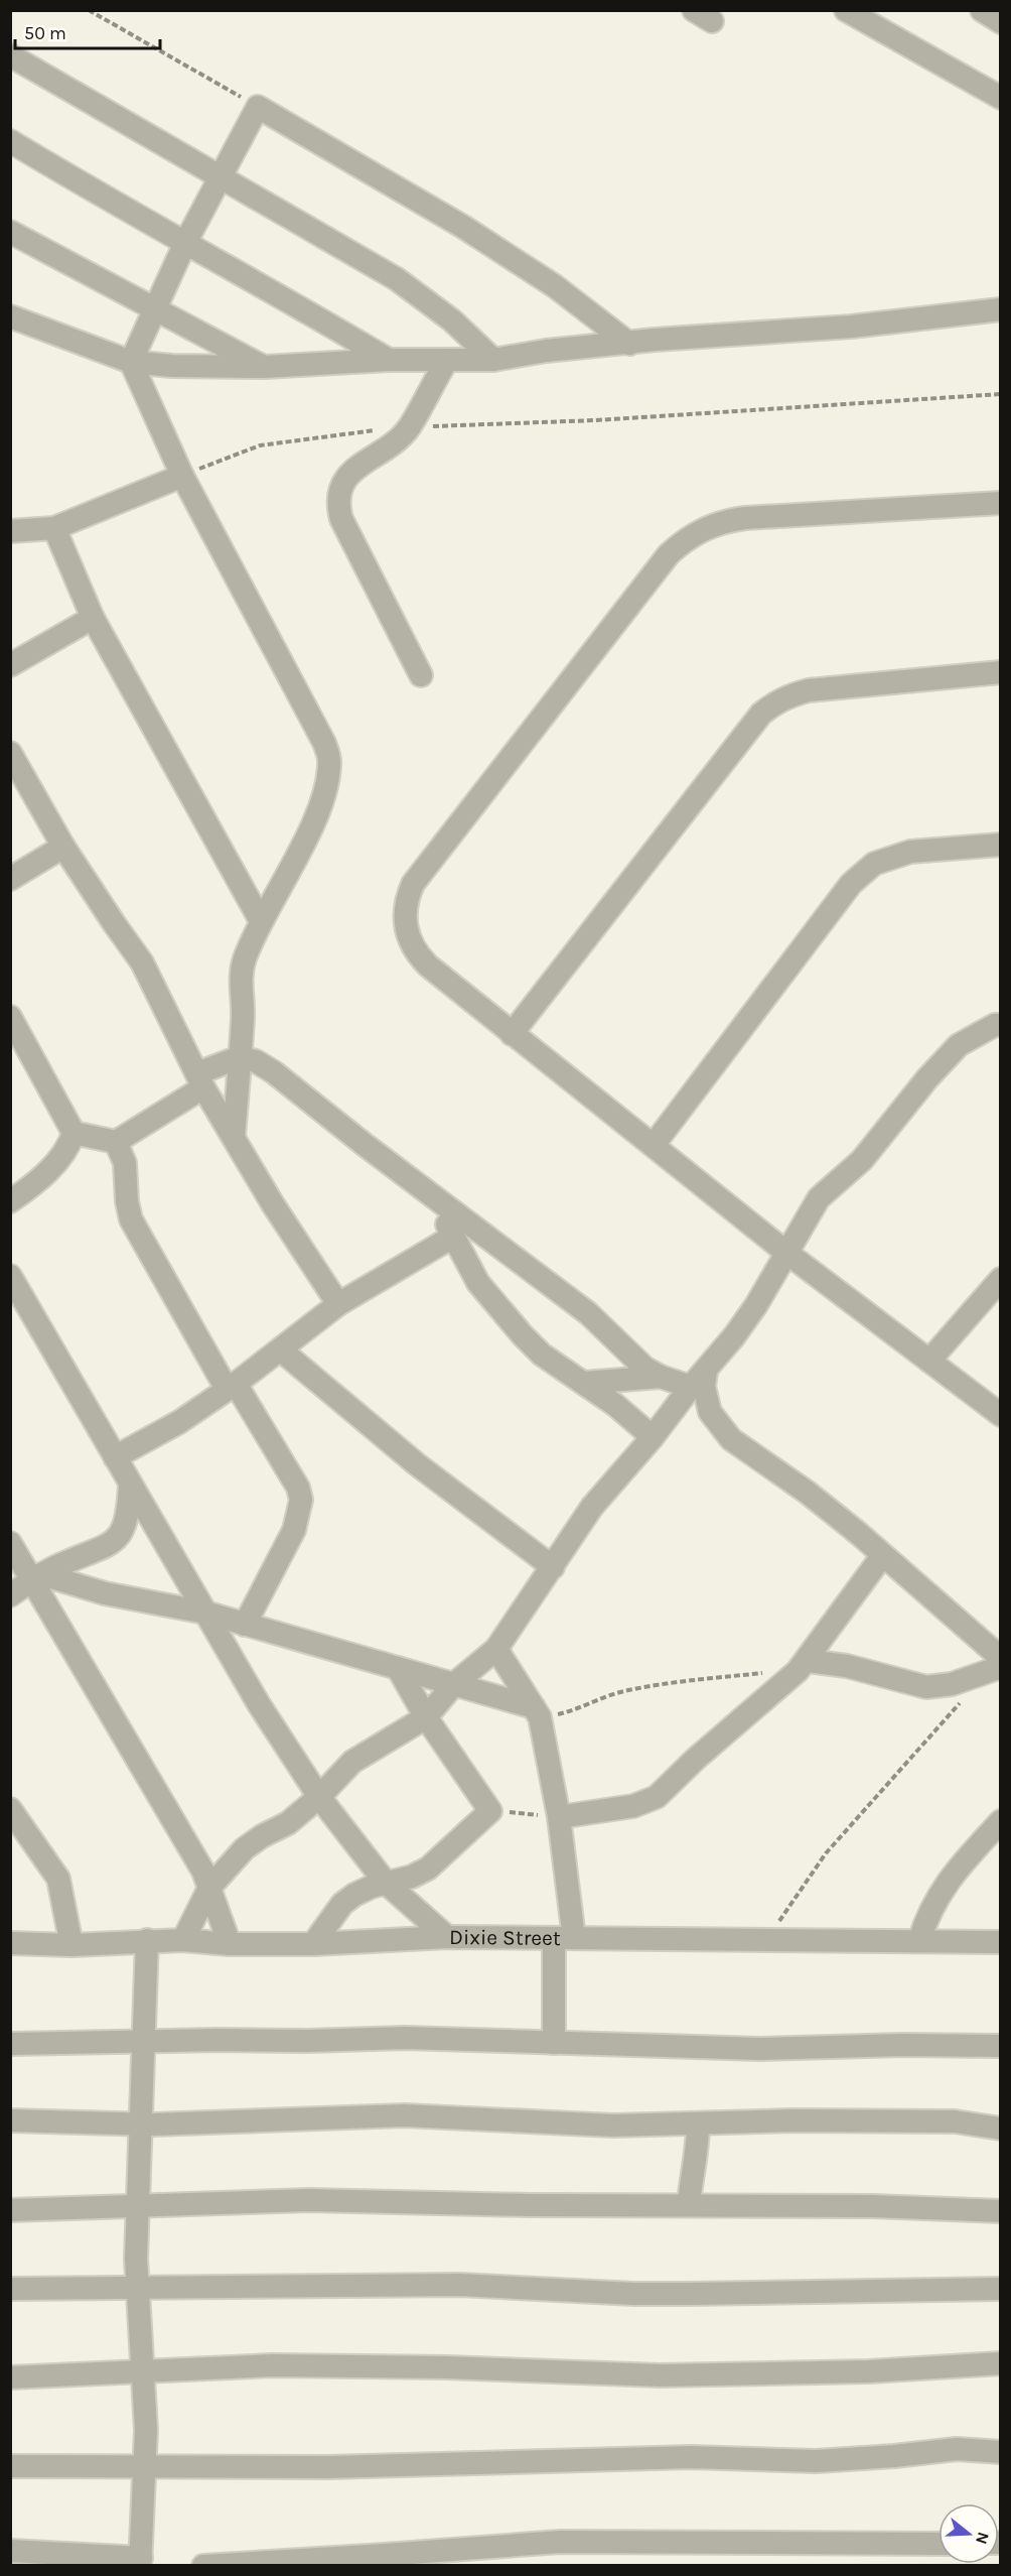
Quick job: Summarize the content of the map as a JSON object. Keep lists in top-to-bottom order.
{
  "streets": {
    "street": ["Dixie Street"]
  },
  "scale_bar": "50 m",
  "north": "right"
}
